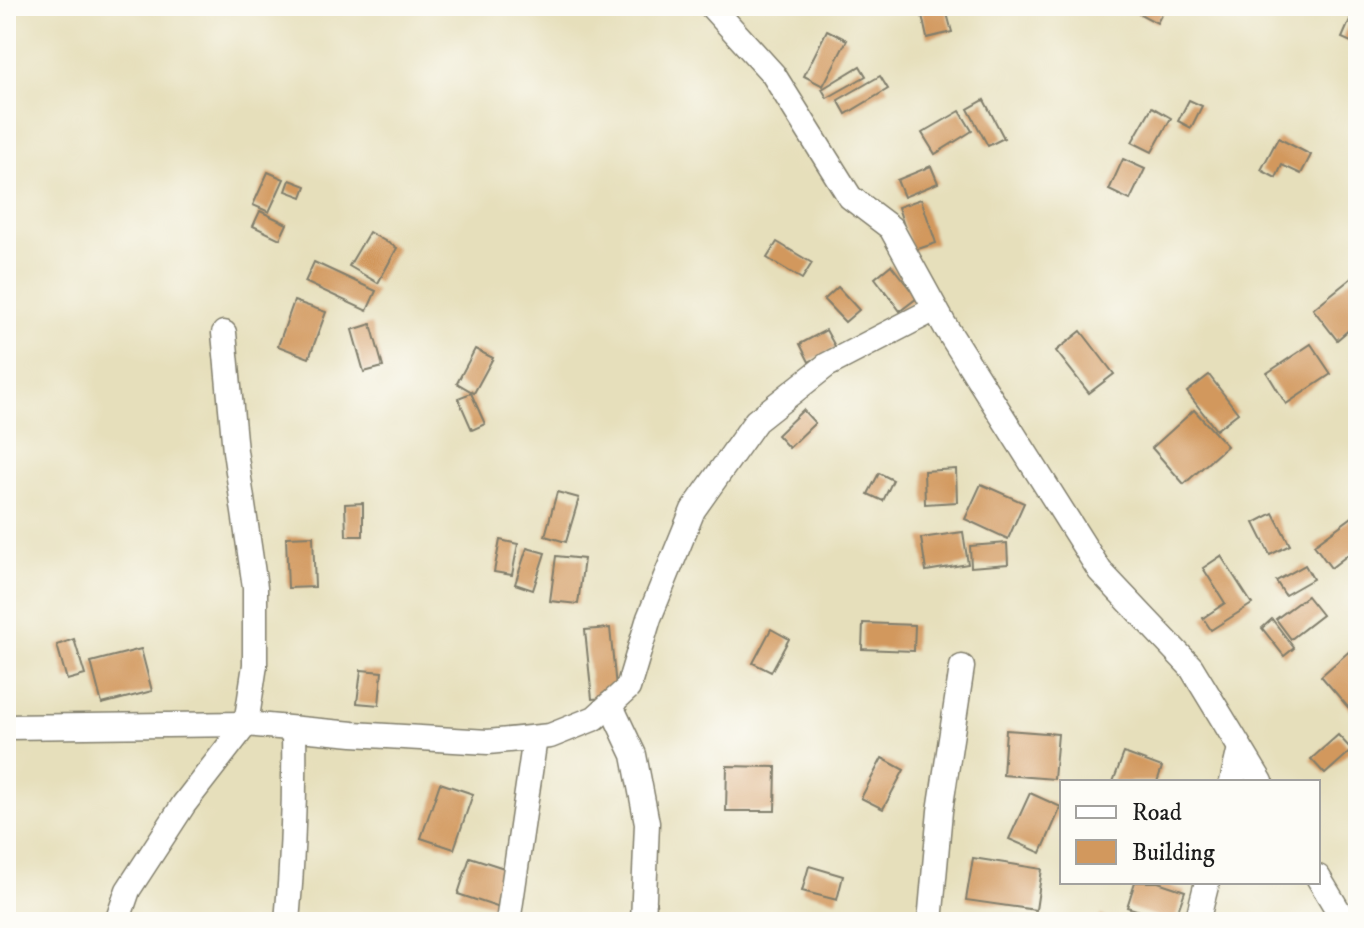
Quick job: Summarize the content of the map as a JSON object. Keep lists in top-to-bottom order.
{
  "legend": ["Road", "Building"]
}
